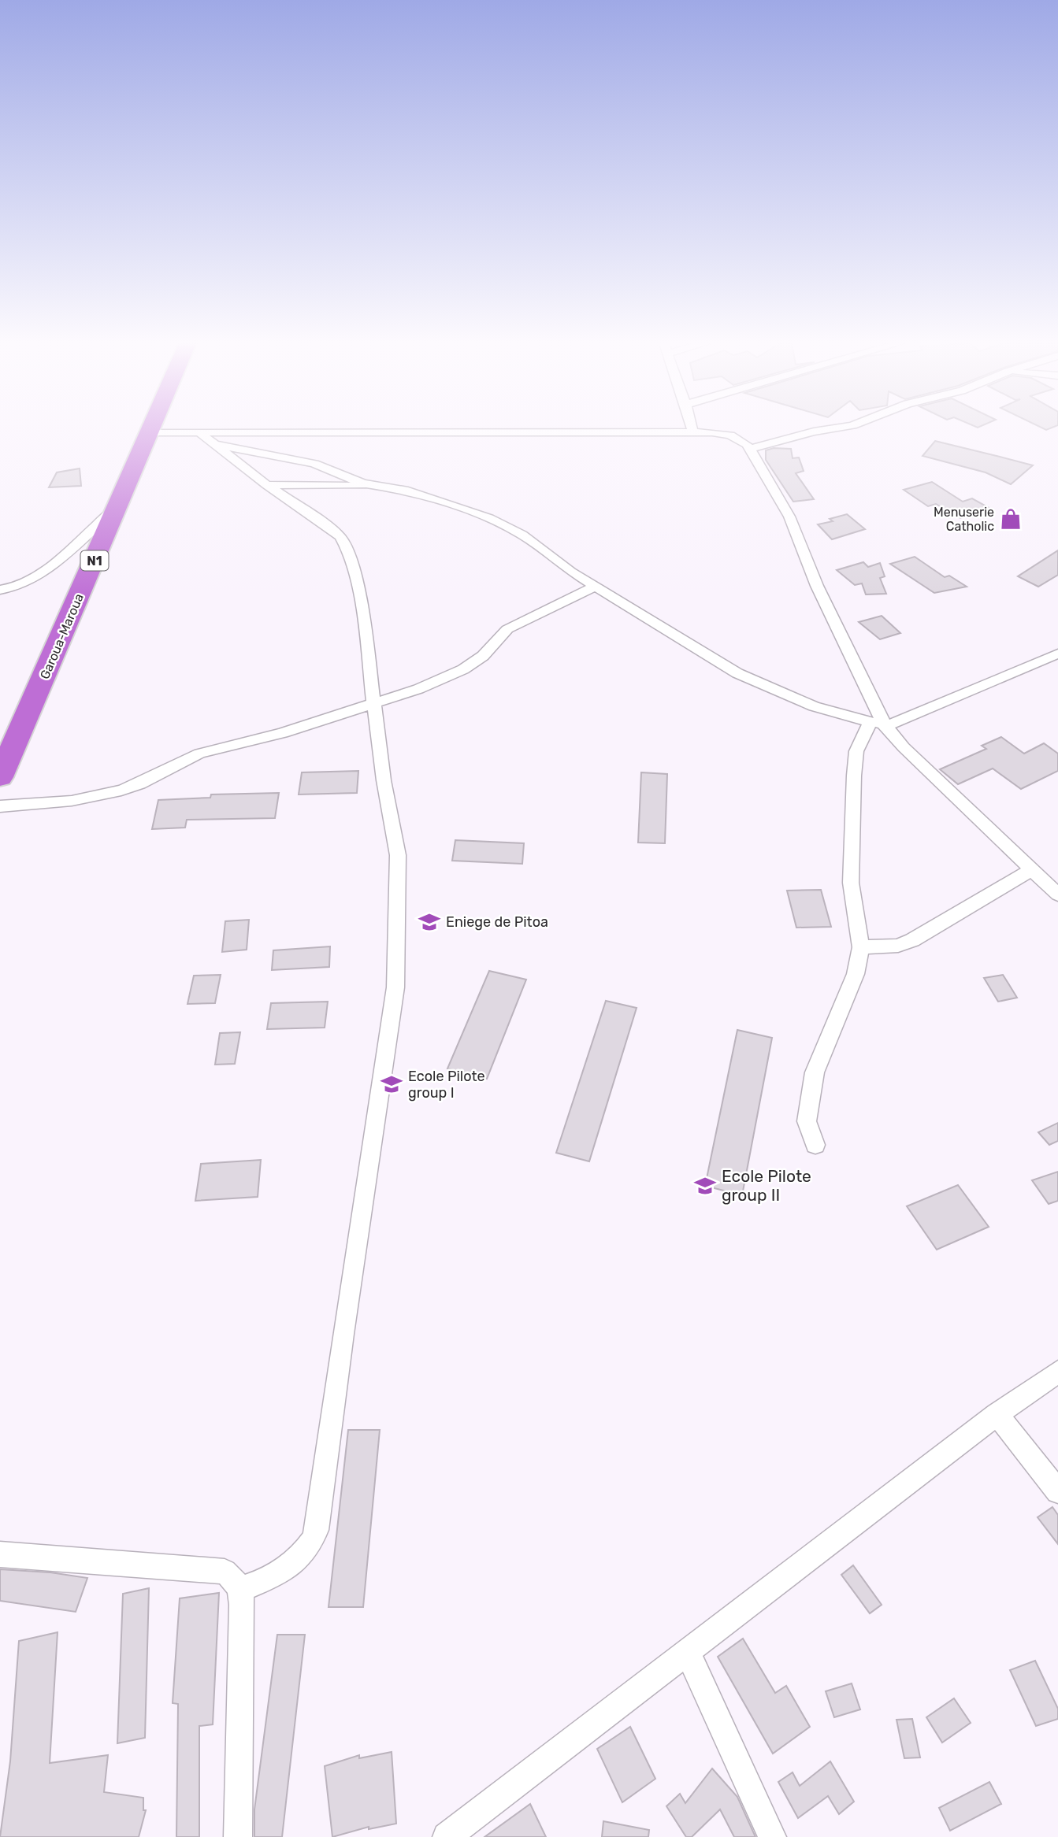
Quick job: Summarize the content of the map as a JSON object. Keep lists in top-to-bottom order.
{
  "streets": {
    "highway": ["N1", "Garoua-Maroua"]
  },
  "places": {
    "shop": ["Menuserie Catholic"],
    "school or university": ["Eniege de Pitoa", "Ecole Pilote group I", "Ecole Pilote group II"]
  }
}
